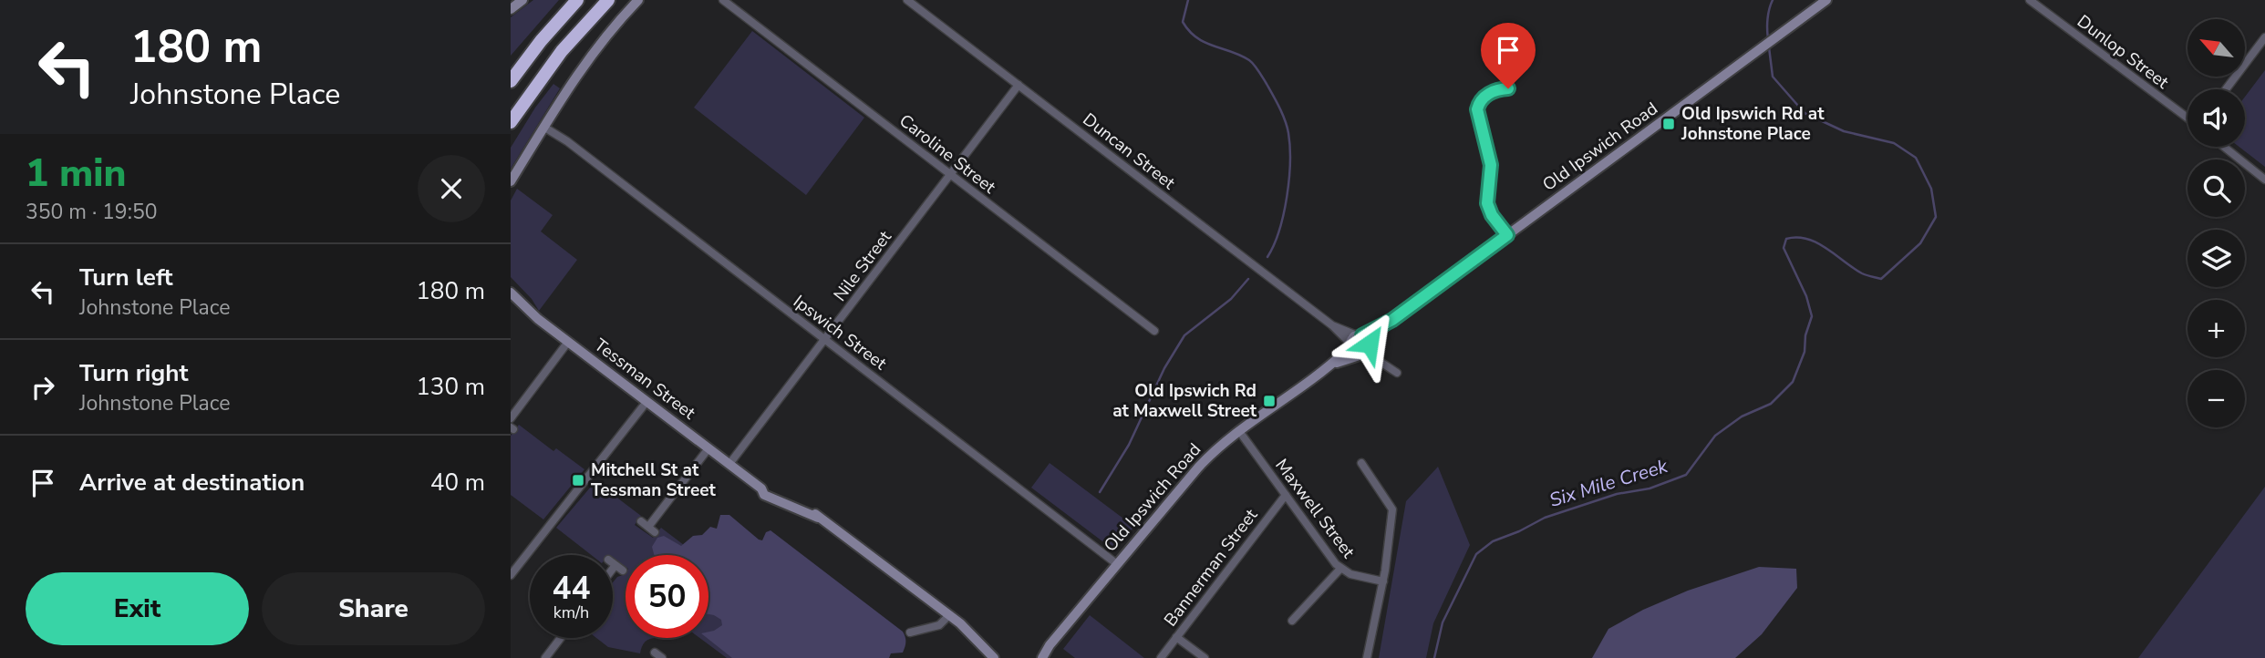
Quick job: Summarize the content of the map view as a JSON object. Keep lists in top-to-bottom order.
{
  "streets": {
    "main road": ["Old Ipswich Road", "Tessman Street"],
    "street": [
      "Dunlop Street",
      "Duncan Street",
      "Caroline Street",
      "Nile Street",
      "Ipswich Street",
      "Maxwell Street",
      "Bannerman Street"
    ]
  },
  "crossings": [
    ["Old Ipswich Road", "Duncan Street"],
    ["Old Ipswich Road", "Ipswich Street"],
    ["Old Ipswich Road", "Maxwell Street"],
    ["Duncan Street", "Nile Street"],
    ["Caroline Street", "Nile Street"],
    ["Nile Street", "Ipswich Street"],
    ["Nile Street", "Tessman Street"],
    ["Maxwell Street", "Bannerman Street"]
  ],
  "water": ["Six Mile Creek"],
  "places": {
    "transit": ["Old Ipswich Rd at Johnstone Place", "Old Ipswich Rd at Maxwell Street", "Mitchell St at Tessman Street"]
  },
  "north": "top left",
  "page": {
    "turn": ["180 m", "Johnstone Place"],
    "map_buttons": ["+", "−"],
    "heading": ["1 min", "350 m · 19:50"],
    "list": [
      {
        "name": "Turn left",
        "note": "Johnstone Place",
        "value": "180 m"
      },
      {
        "name": "Turn right",
        "note": "Johnstone Place",
        "value": "130 m"
      },
      {
        "name": "Arrive at destination",
        "value": "40 m"
      }
    ],
    "speed": "44 km/h",
    "limit": "50",
    "buttons": ["Exit", "Share"]
  }
}
